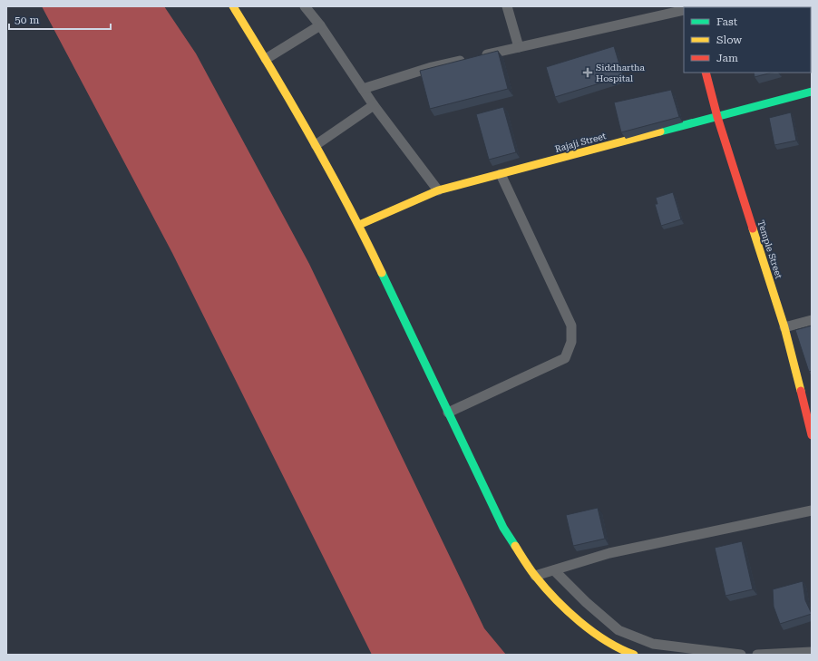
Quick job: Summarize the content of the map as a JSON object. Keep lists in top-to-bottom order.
{
  "streets": {
    "street": ["Rajaji Street", "Temple Street"]
  },
  "crossings": [
    ["Rajaji Street", "Temple Street"]
  ],
  "places": {
    "health": ["Siddhartha Hospital"]
  },
  "legend": ["Fast", "Slow", "Jam"],
  "scale_bar": "50 m"
}
